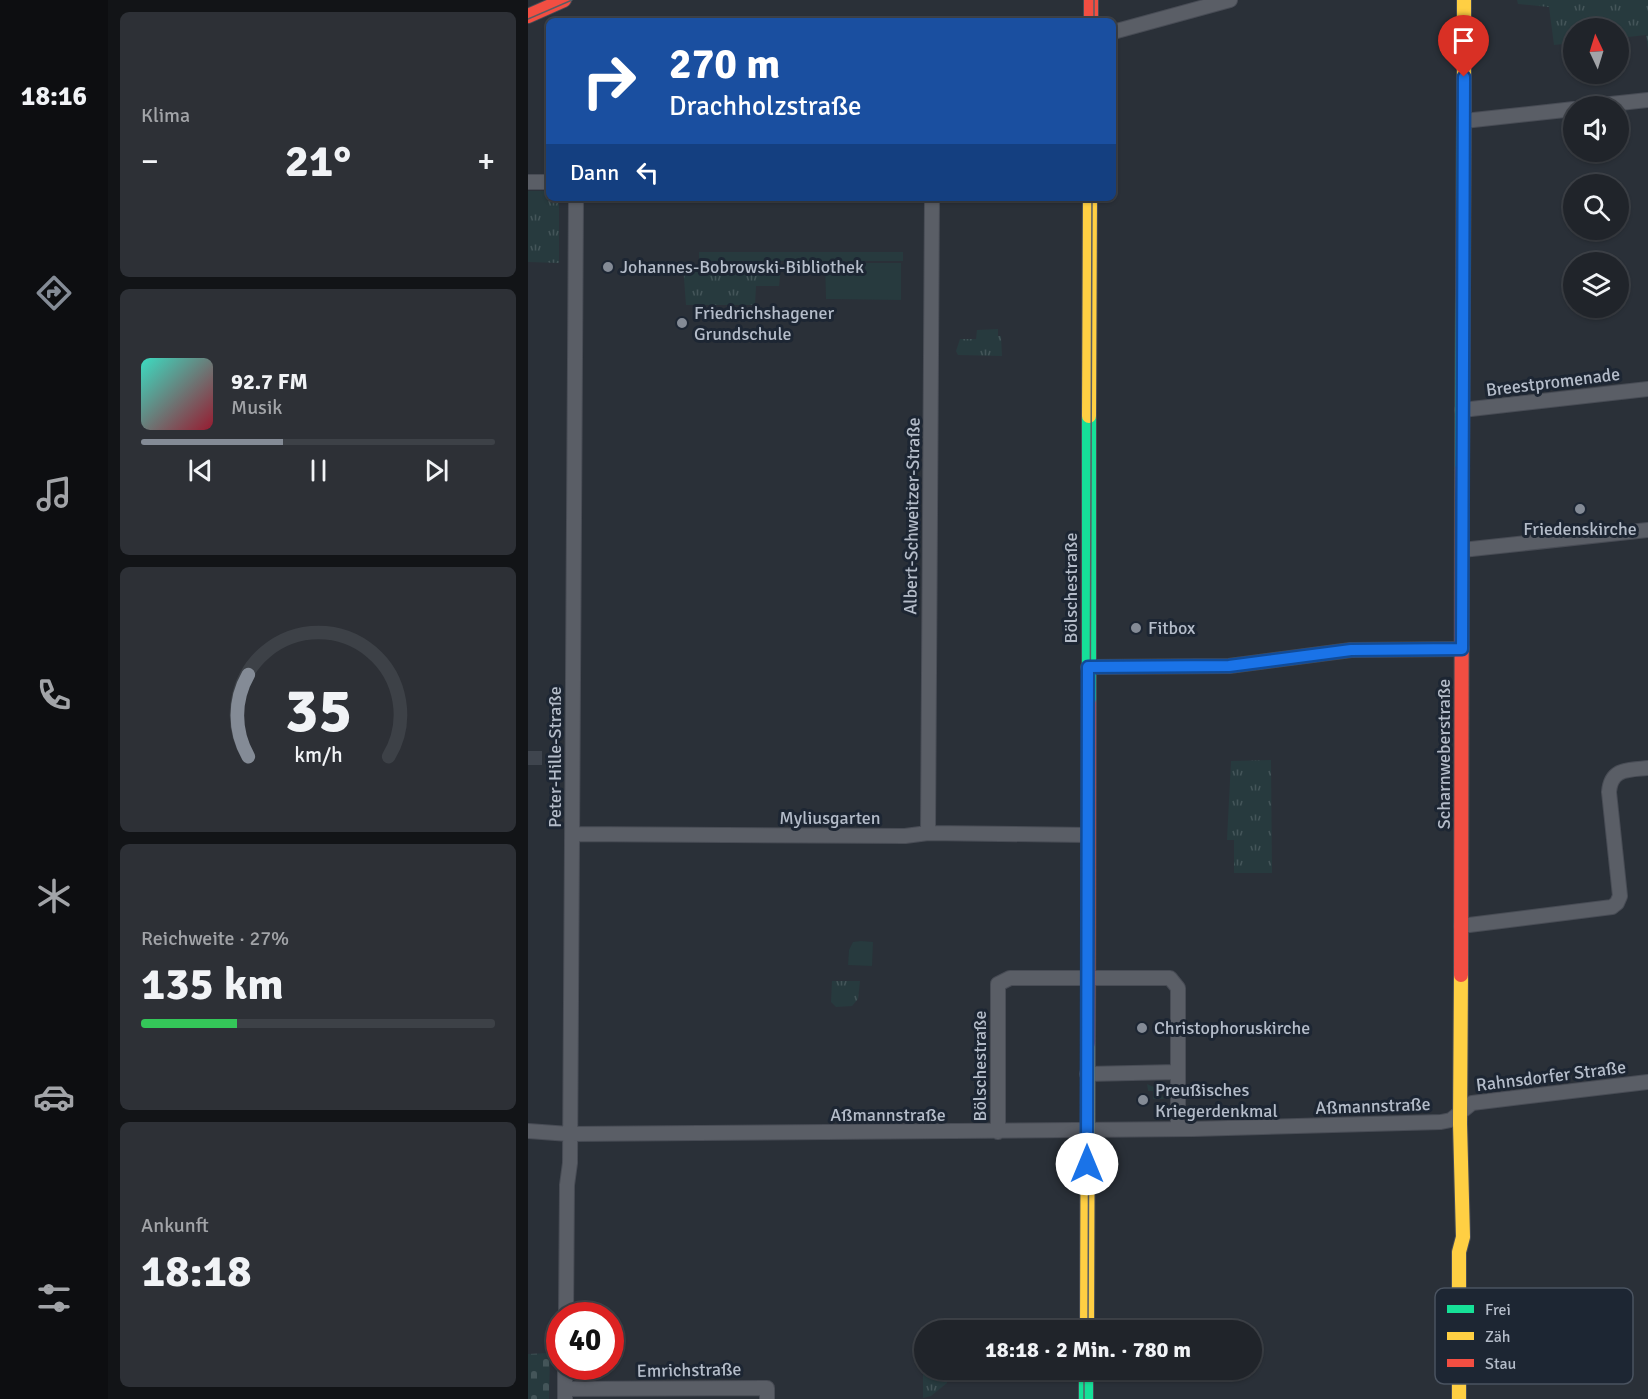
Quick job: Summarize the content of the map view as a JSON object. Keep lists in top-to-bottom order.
{
  "streets": {
    "street": [
      "Breestpromenade",
      "Albert-Schweitzer-Straße",
      "Bölschestraße",
      "Scharnweberstraße",
      "Peter-Hille-Straße",
      "Myliusgarten",
      "Rahnsdorfer Straße",
      "Aßmannstraße",
      "Emrichstraße"
    ]
  },
  "crossings": [
    ["Breestpromenade", "Scharnweberstraße"],
    ["Albert-Schweitzer-Straße", "Myliusgarten"],
    ["Bölschestraße", "Myliusgarten"],
    ["Bölschestraße", "Aßmannstraße"],
    ["Scharnweberstraße", "Rahnsdorfer Straße"],
    ["Scharnweberstraße", "Aßmannstraße"],
    ["Peter-Hille-Straße", "Myliusgarten"],
    ["Peter-Hille-Straße", "Aßmannstraße"],
    ["Rahnsdorfer Straße", "Aßmannstraße"]
  ],
  "places": [
    "Johannes-Bobrowski-Bibliothek",
    "Friedrichshagener Grundschule",
    "Friedenskirche",
    "Fitbox",
    "Christophoruskirche",
    "Preußisches Kriegerdenkmal"
  ],
  "legend": ["Frei", "Zäh", "Stau"],
  "north": "top",
  "page": {
    "tabs": "18:16",
    "tile": [
      "Klima",
      ["Reichweite · 27%", "135 km"],
      ["Ankunft", "18:18"]
    ],
    "turn": ["270 m", "Drachholzstraße"],
    "heat": ["−", "21°", "+"],
    "then": "Dann",
    "song": ["92.7 FM", "Musik"],
    "limit": "40",
    "trip": "18:18 · 2 Min. · 780 m",
    "gauge": ["35", "km/h"]
  }
}
